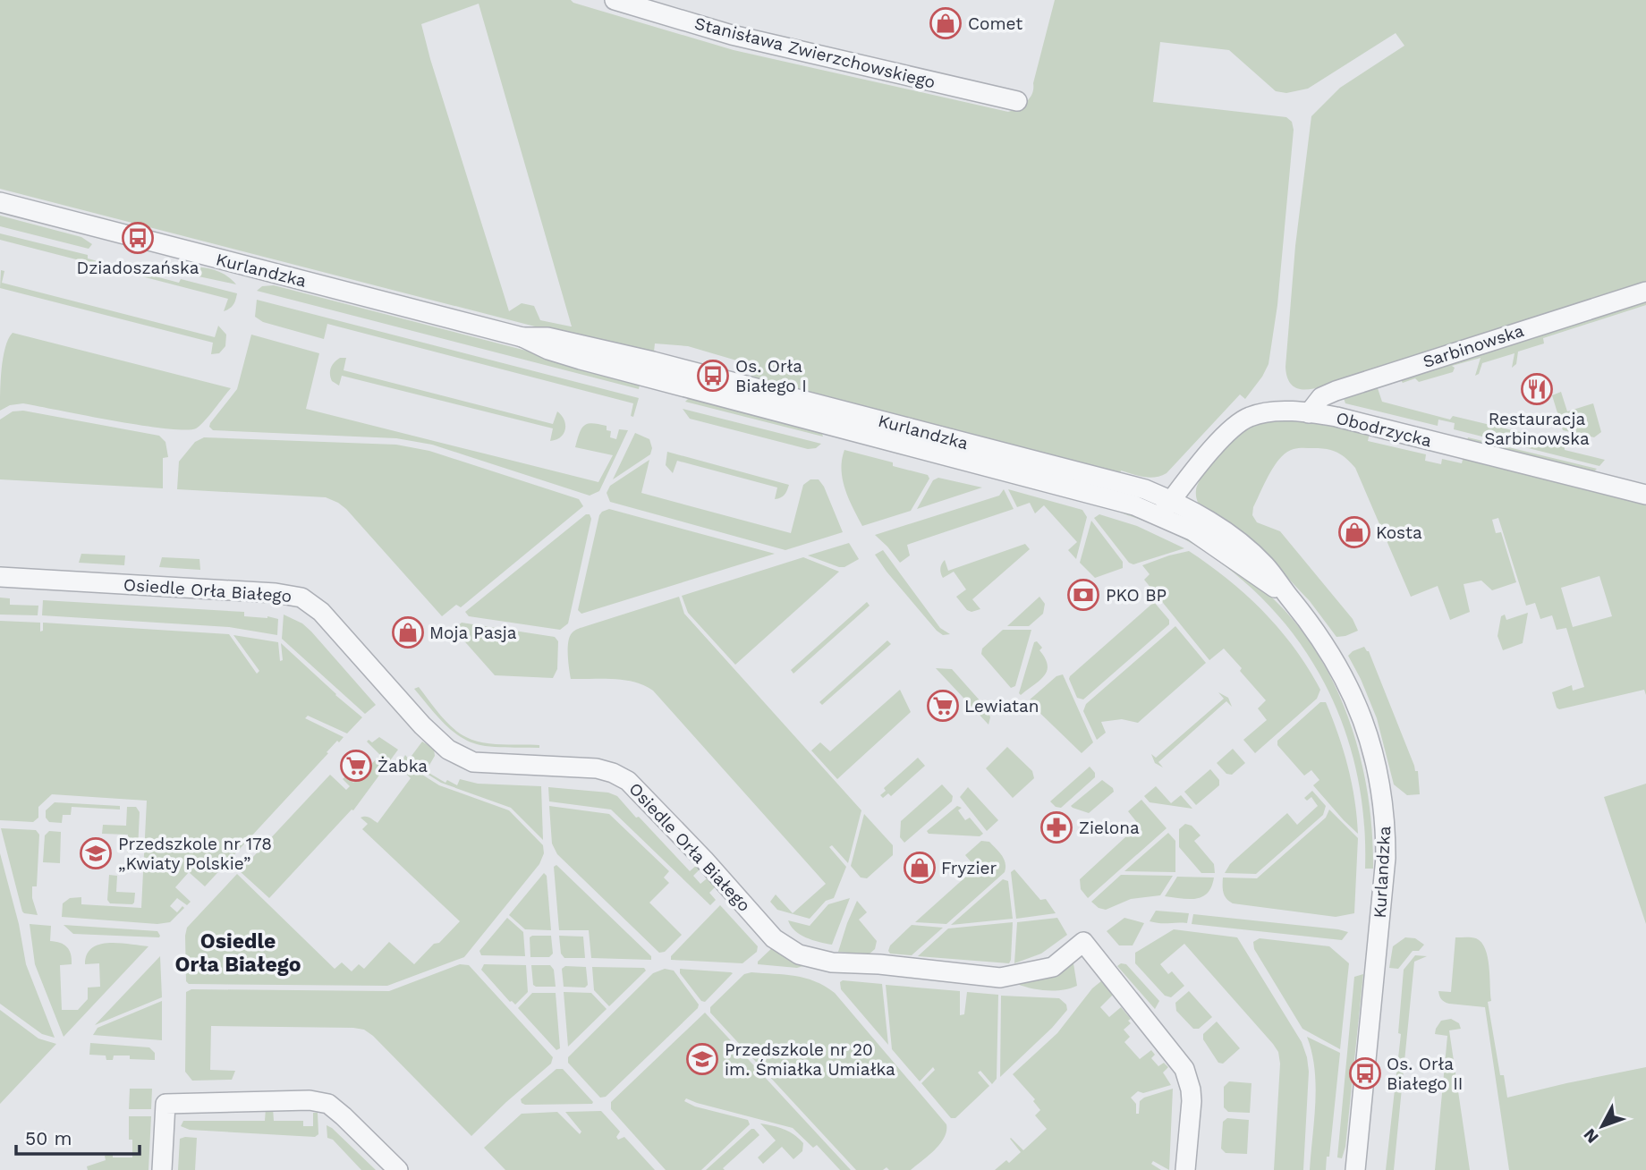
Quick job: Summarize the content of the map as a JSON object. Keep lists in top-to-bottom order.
{
  "streets": {
    "street": [
      "Stanisława Zwierzchowskiego",
      "Kurlandzka",
      "Sarbinowska",
      "Obodrzycka",
      "Osiedle Orła Białego"
    ]
  },
  "crossings": [
    ["Kurlandzka", "Obodrzycka"],
    ["Sarbinowska", "Obodrzycka"]
  ],
  "districts": ["Osiedle Orła Białego"],
  "places": {
    "shop": [
      "Comet",
      "Kosta",
      "Moja Pasja",
      "Fryzier"
    ],
    "bus stop": ["Dziadoszańska", "Os. Orła Białego I", "Os. Orła Białego II"],
    "restaurant": ["Restauracja Sarbinowska"],
    "bank": ["PKO BP"],
    "supermarket": ["Lewiatan", "Żabka"],
    "pharmacy": ["Zielona"],
    "school or university": ["Przedszkole nr 178 „Kwiaty Polskie”", "Przedszkole nr 20 im. Śmiałka Umiałka"]
  },
  "scale_bar": "50 m",
  "north": "bottom left"
}
